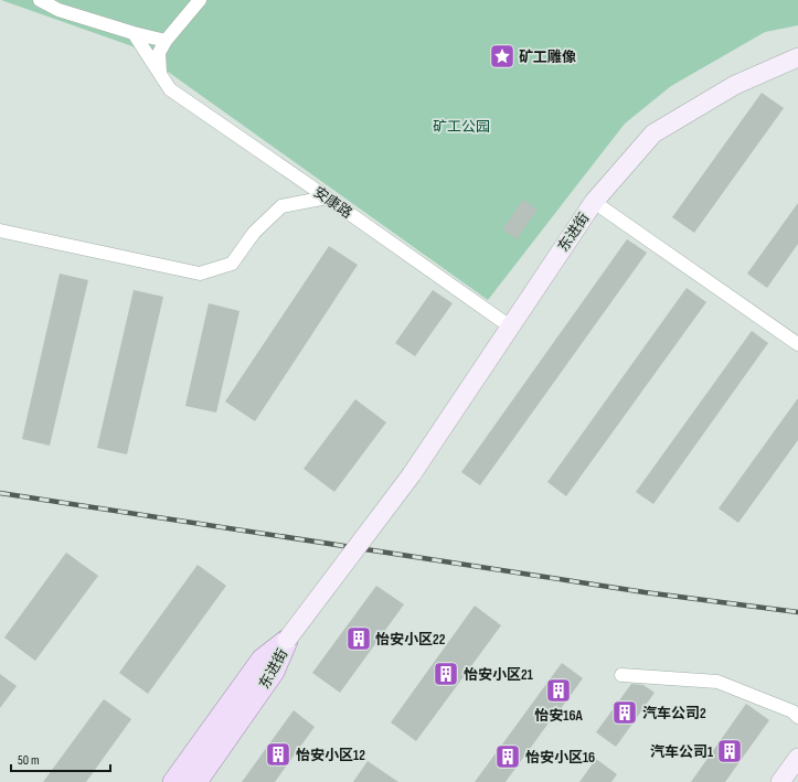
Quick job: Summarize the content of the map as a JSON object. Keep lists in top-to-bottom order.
{
  "streets": {
    "main road": ["东进街"],
    "street": ["安康路"]
  },
  "crossings": [
    ["安康路", "东进街"]
  ],
  "parks": ["矿工公园"],
  "places": {
    "place": ["矿工雕像"],
    "building": [
      "怡安小区22",
      "怡安小区21",
      "怡安16A",
      "汽车公司2",
      "汽车公司1",
      "怡安小区12",
      "怡安小区16"
    ]
  },
  "scale_bar": "50 m"
}
